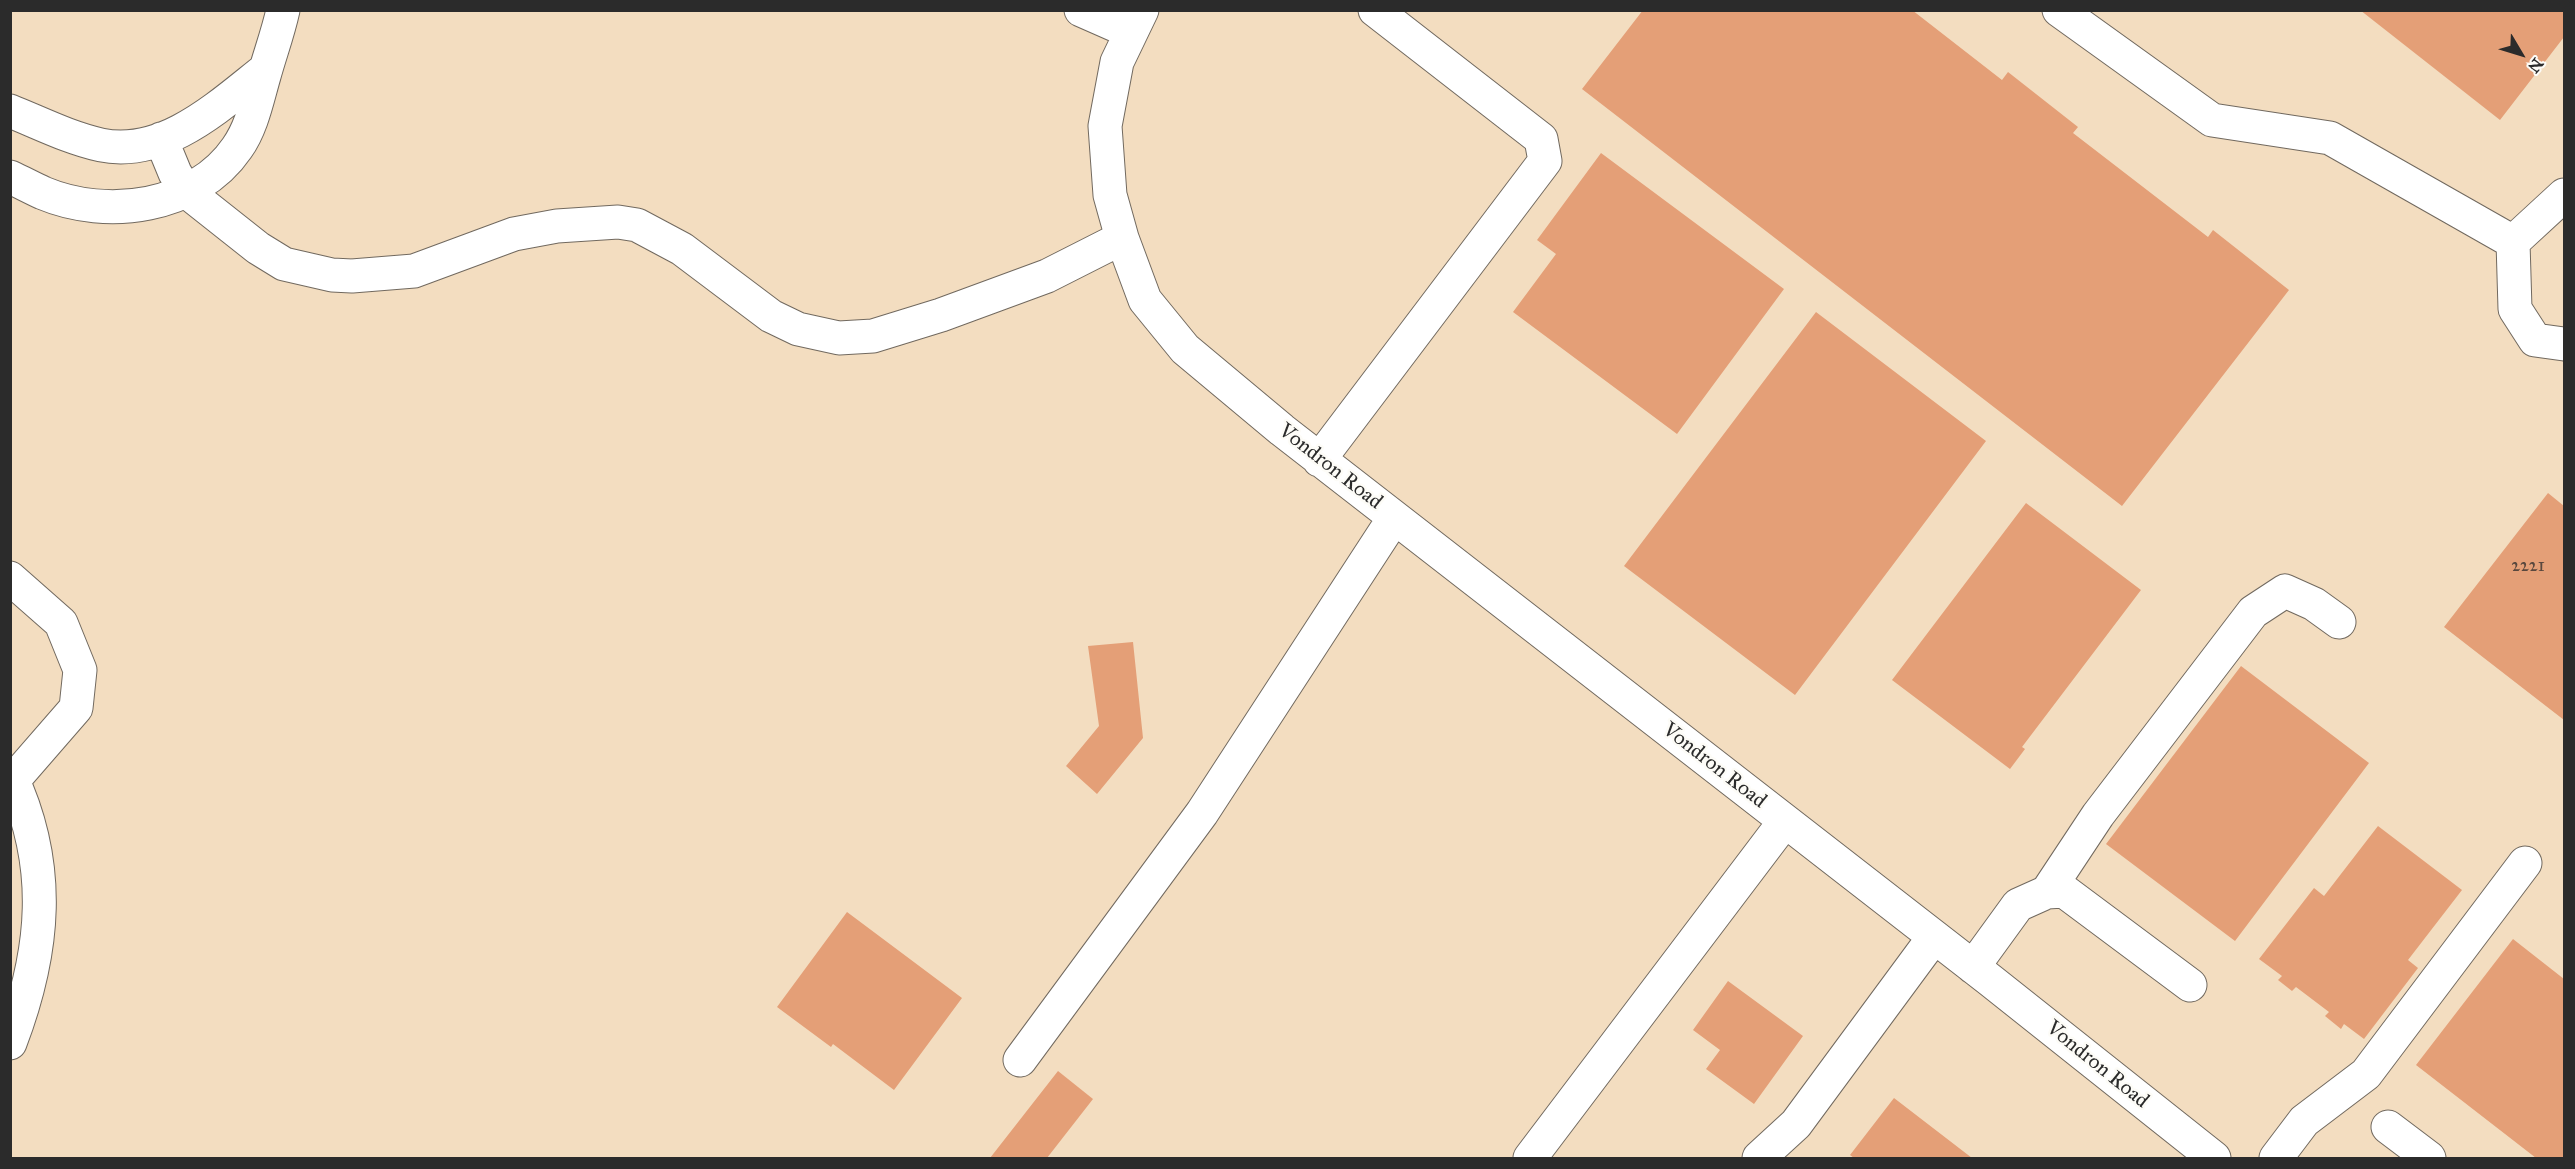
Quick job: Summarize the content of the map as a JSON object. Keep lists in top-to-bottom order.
{
  "streets": {
    "street": ["Vondron Road"]
  },
  "house_numbers": ["2221"],
  "north": "bottom right"
}
